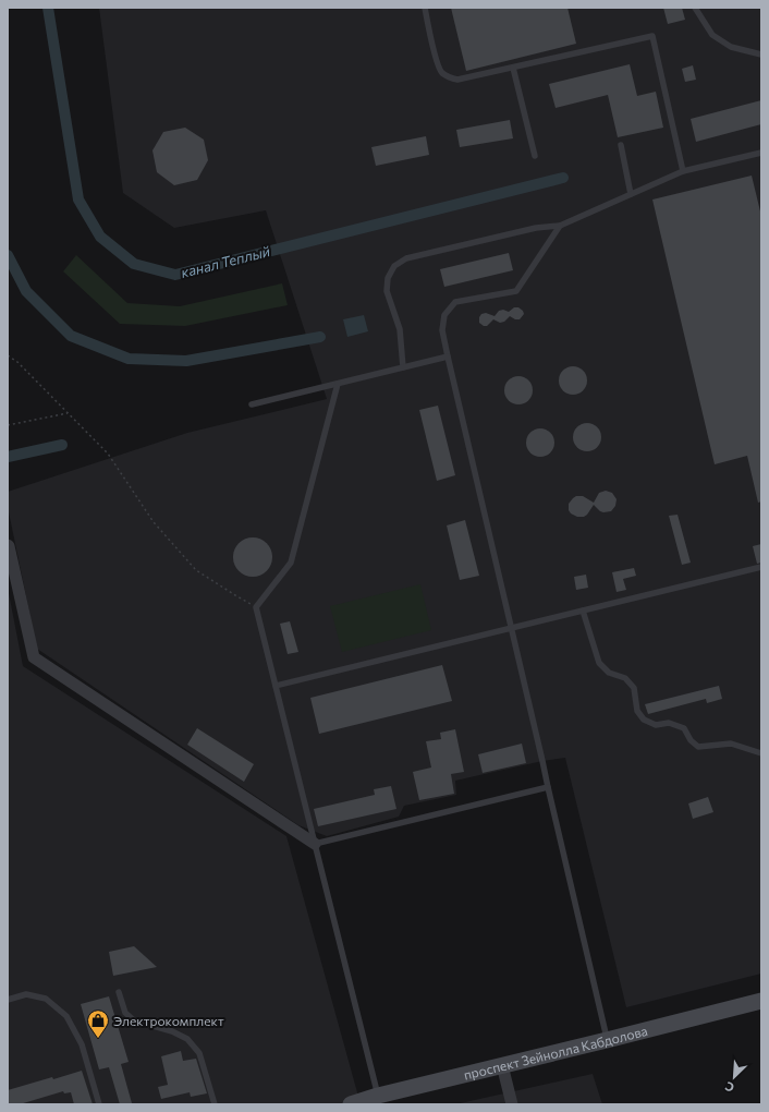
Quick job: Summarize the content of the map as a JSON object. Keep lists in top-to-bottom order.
{
  "streets": {
    "main road": ["проспект Зейнолла Кабдолова"]
  },
  "water": ["канал Теплый"],
  "places": {
    "shop": ["Электрокомплект"]
  },
  "north": "bottom left"
}
